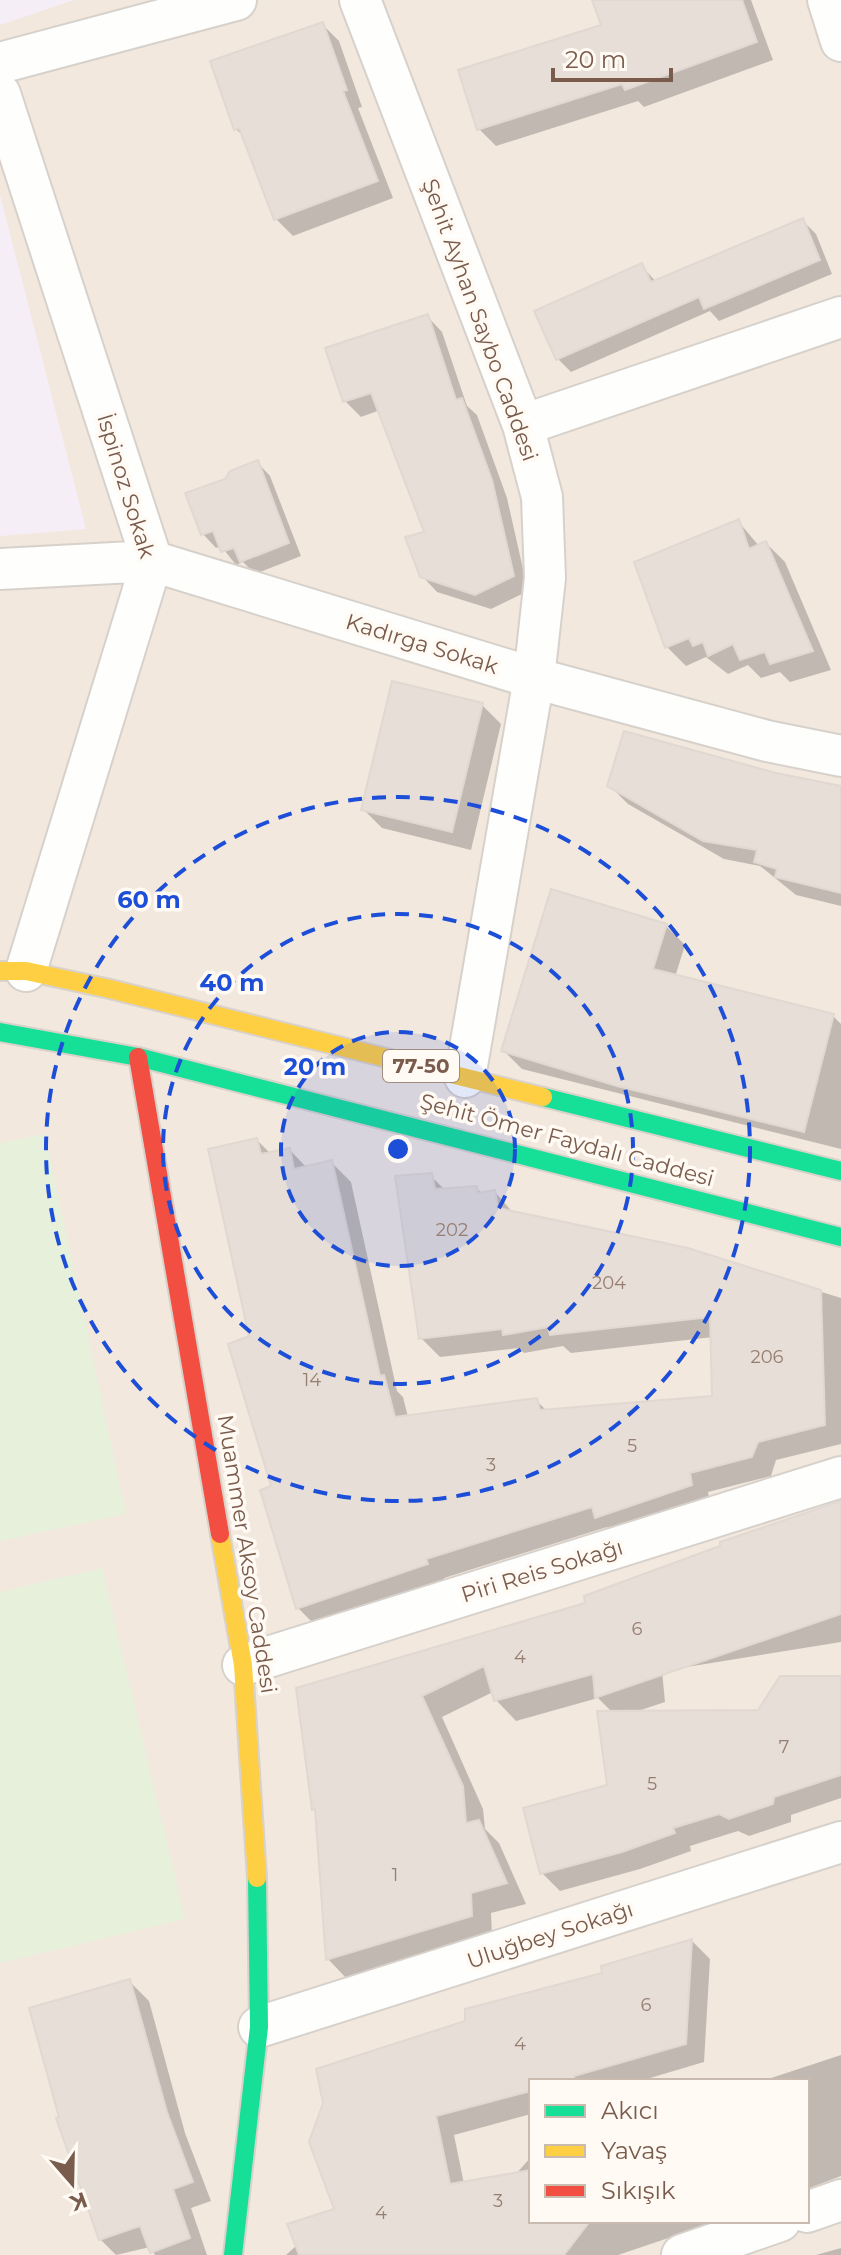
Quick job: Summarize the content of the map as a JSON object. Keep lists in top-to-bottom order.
{
  "streets": {
    "main road": ["77-50", "Şehit Ömer Faydalı Caddesi", "Muammer Aksoy Caddesi"],
    "street": [
      "Şehit Ayhan Saybo Caddesi",
      "İspinoz Sokak",
      "Kadırga Sokak",
      "Piri Reis Sokağı",
      "Uluğbey Sokağı"
    ]
  },
  "crossings": [
    ["Şehit Ayhan Saybo Caddesi", "Kadırga Sokak"],
    ["Şehit Ayhan Saybo Caddesi", "Şehit Ömer Faydalı Caddesi"],
    ["İspinoz Sokak", "Kadırga Sokak"],
    ["İspinoz Sokak", "Şehit Ömer Faydalı Caddesi"],
    ["Şehit Ömer Faydalı Caddesi", "Muammer Aksoy Caddesi"],
    ["Muammer Aksoy Caddesi", "Piri Reis Sokağı"],
    ["Muammer Aksoy Caddesi", "Uluğbey Sokağı"]
  ],
  "house_numbers": [
    "202",
    "204",
    "206",
    "14",
    "5",
    "3",
    "6",
    "4",
    "7",
    "5",
    "1",
    "6",
    "4",
    "3",
    "4"
  ],
  "legend": ["Akıcı", "Yavaş", "Sıkışık"],
  "scale_bar": "20 m",
  "north": "bottom",
  "rings": ["60 m", "40 m", "20 m"]
}
